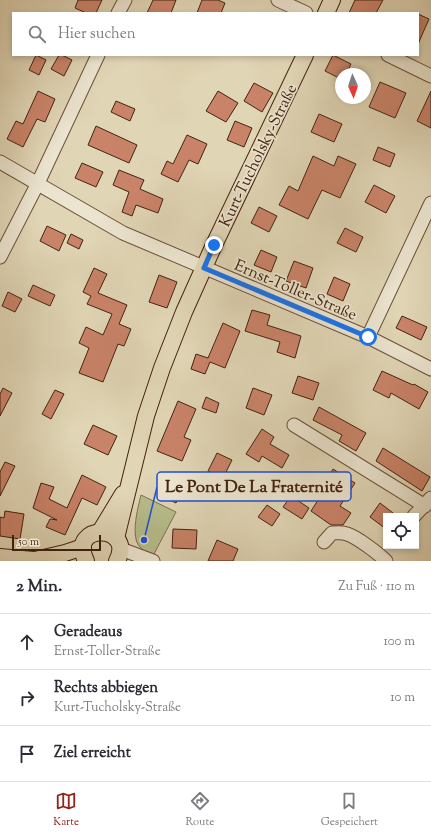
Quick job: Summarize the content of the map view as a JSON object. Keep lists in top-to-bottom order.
{
  "streets": {
    "main road": ["Kurt-Tucholsky-Straße"],
    "street": ["Ernst-Toller-Straße"]
  },
  "crossings": [
    ["Kurt-Tucholsky-Straße", "Ernst-Toller-Straße"]
  ],
  "places": ["Le Pont De La Fraternité"],
  "scale_bar": "50 m",
  "north": "bottom",
  "page": {
    "search": "Hier suchen",
    "scale": "50 m",
    "heading": ["2 Min.", "Zu Fuß · 110 m"],
    "list": [
      ["Geradeaus", "Ernst-Toller-Straße", "100 m"],
      ["Rechts abbiegen", "Kurt-Tucholsky-Straße", "10 m"],
      "Ziel erreicht"
    ],
    "nav": ["Karte", "Route", "Gespeichert"]
  }
}
